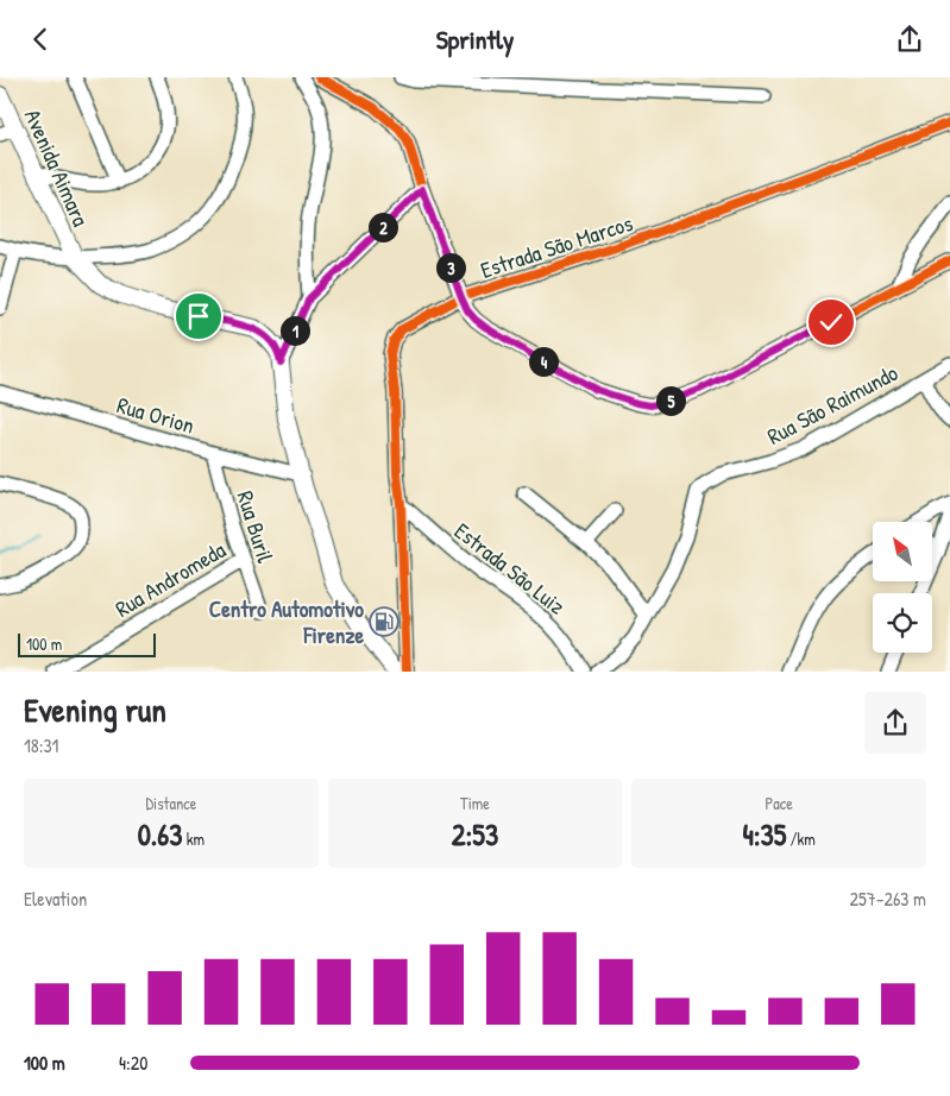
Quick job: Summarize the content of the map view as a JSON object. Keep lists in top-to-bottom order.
{
  "streets": {
    "main road": ["Avenida Aimara"],
    "street": [
      "Estrada São Marcos",
      "Rua São Raimundo",
      "Rua Orion",
      "Rua Buril",
      "Estrada São Luiz",
      "Rua Andromeda"
    ]
  },
  "crossings": [
    ["Estrada São Marcos", "Estrada São Luiz"],
    ["Rua Orion", "Rua Buril"],
    ["Rua Buril", "Rua Andromeda"]
  ],
  "places": {
    "fuel station": ["Centro Automotivo Firenze"]
  },
  "scale_bar": "100 m",
  "north": "top left",
  "page": {
    "header": "Sprintly",
    "pins": [
      "2",
      "3",
      "1",
      "4",
      "5"
    ],
    "scale": "100 m",
    "heading": ["Evening run", "18:31"],
    "stats": [
      ["Distance", "0.63 km"],
      ["Time", "2:53"],
      ["Pace", "4:35 /km"]
    ],
    "chart": ["Elevation", "257–263 m"],
    "list": [
      {
        "name": "100 m",
        "note": "4:20"
      }
    ]
  }
}
